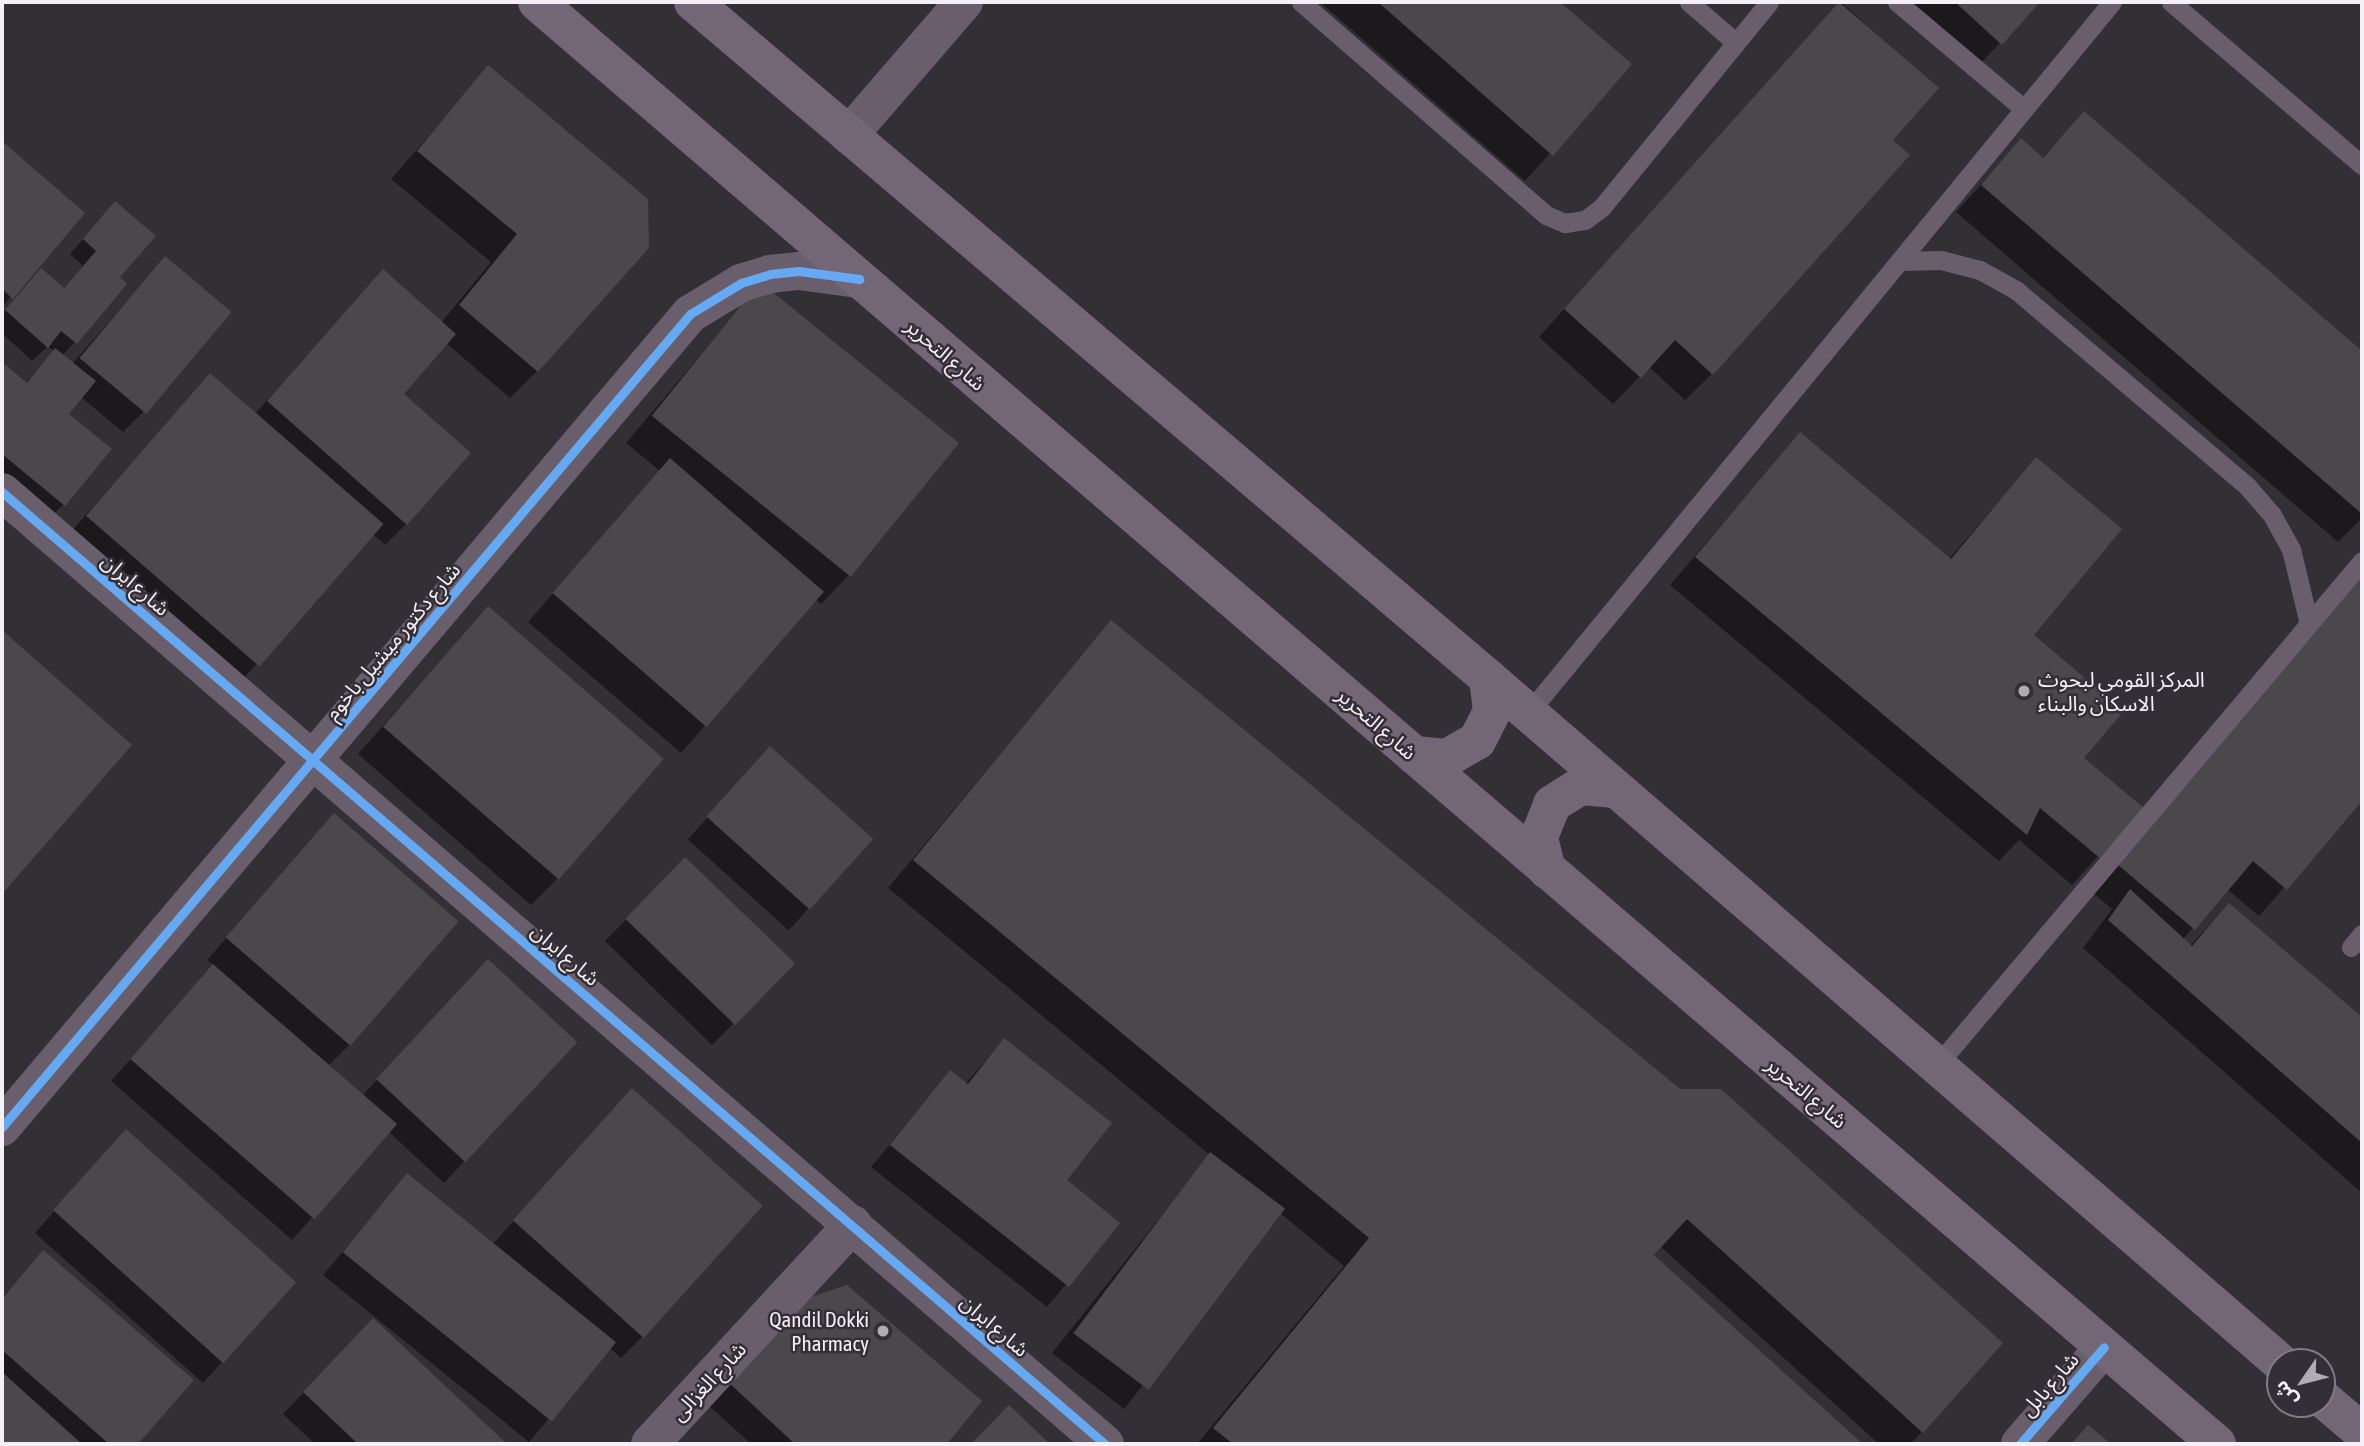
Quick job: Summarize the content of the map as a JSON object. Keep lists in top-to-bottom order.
{
  "streets": {
    "main road": ["شارع التحرير"],
    "street": [
      "شارع ايران",
      "شارع دكتور ميشيل باخوم",
      "شارع الغزالى",
      "شارع بابل"
    ]
  },
  "crossings": [
    ["شارع التحرير", "شارع دكتور ميشيل باخوم"],
    ["شارع التحرير", "شارع بابل"],
    ["شارع ايران", "شارع دكتور ميشيل باخوم"],
    ["شارع ايران", "شارع الغزالى"]
  ],
  "places": ["المركز القومي لبحوث الاسكان والبناء", "Qandil Dokki Pharmacy"],
  "north": "bottom left"
}
